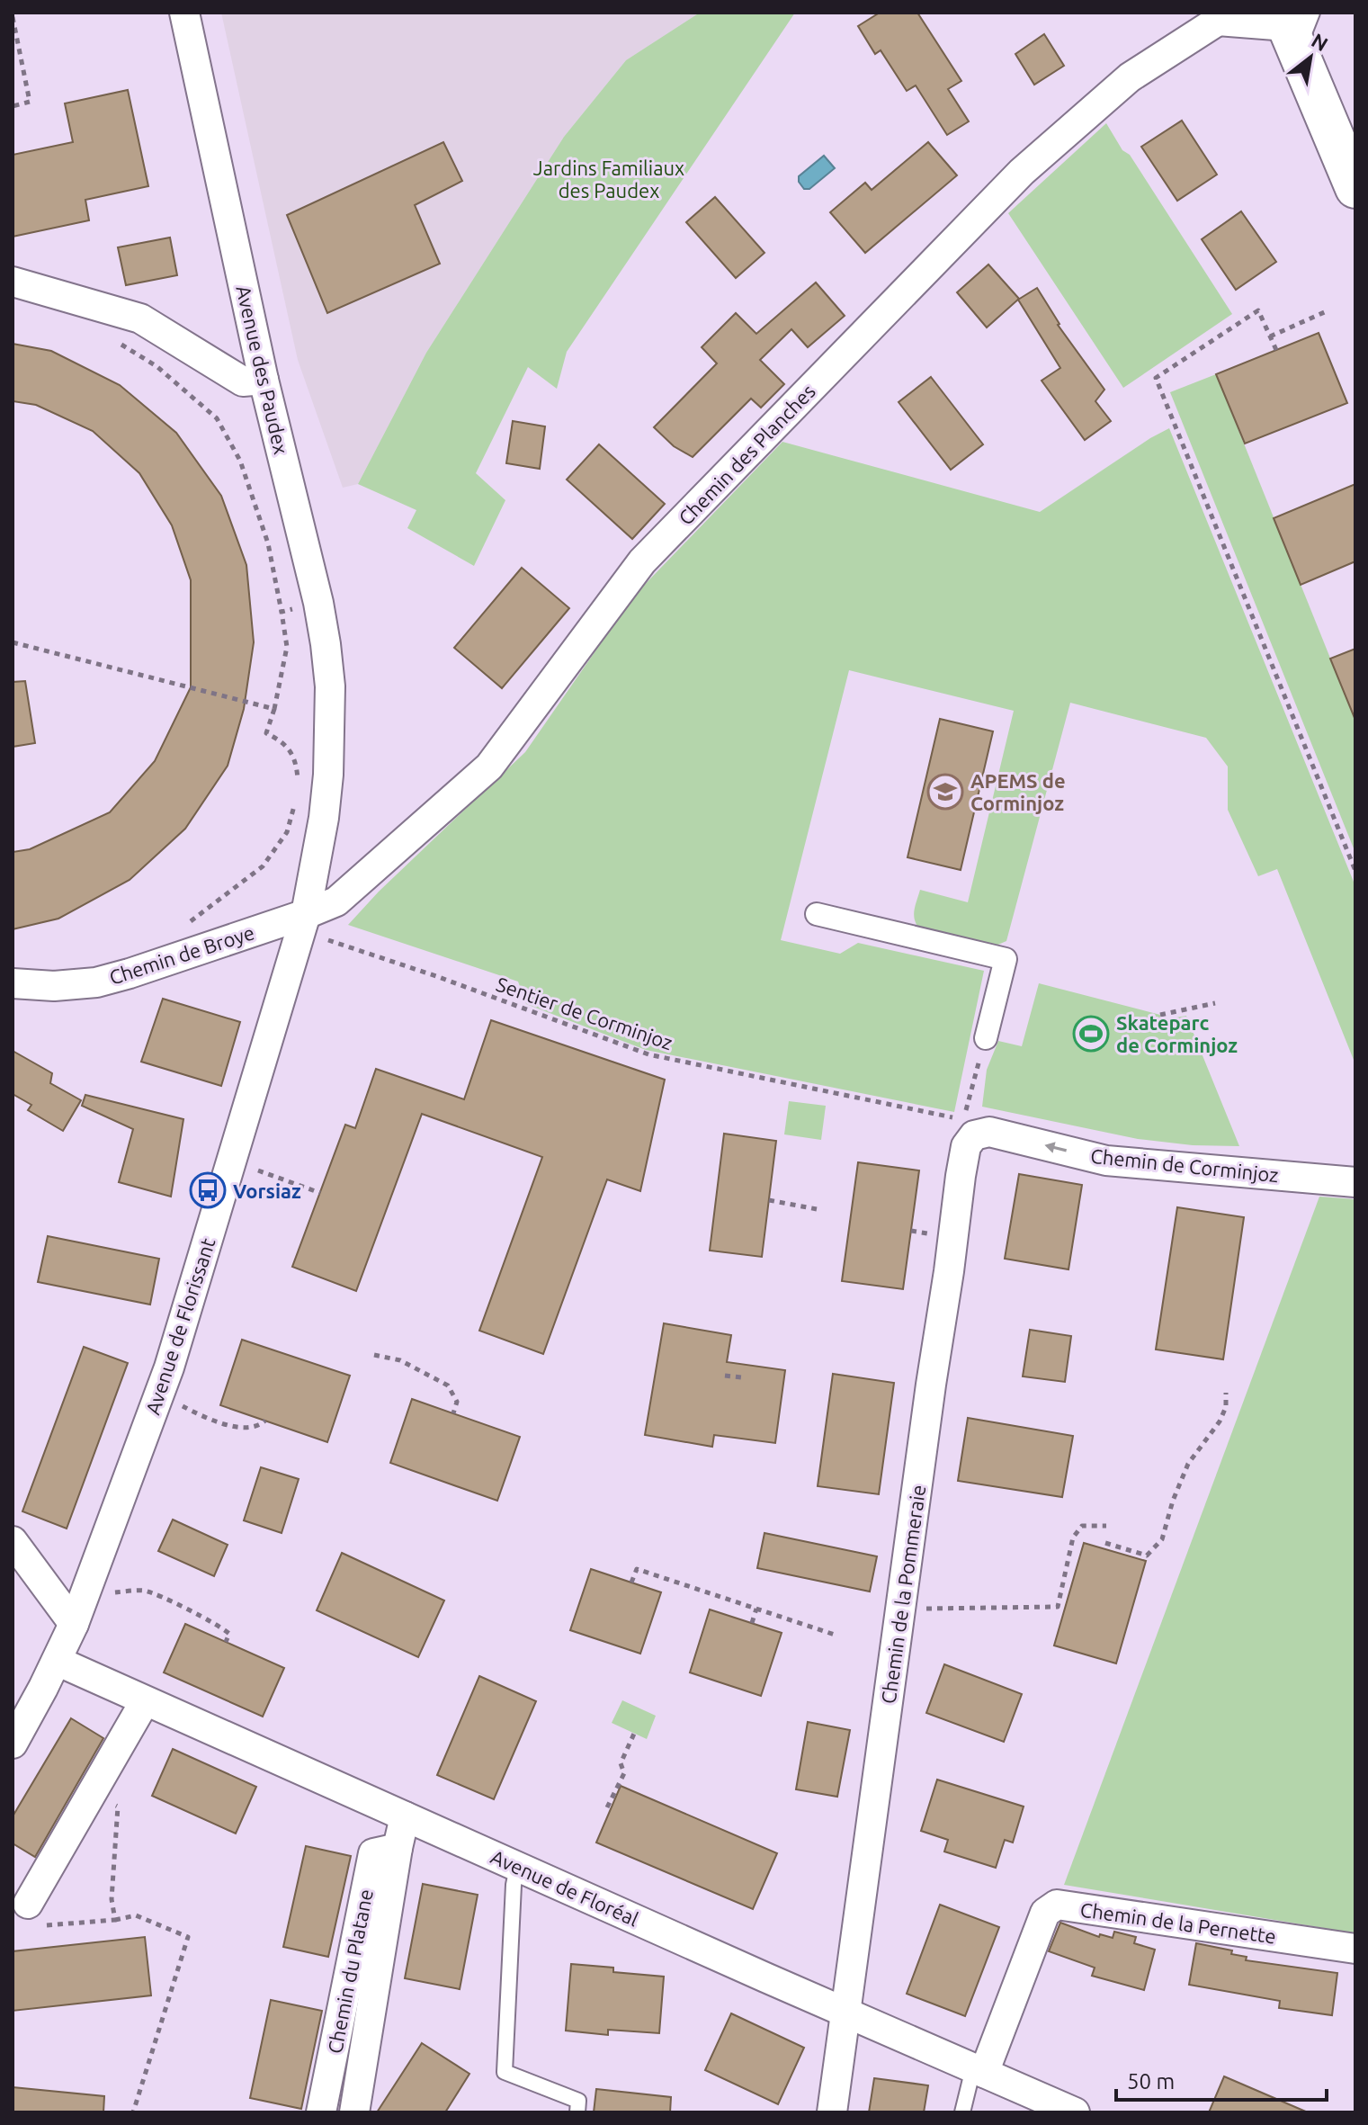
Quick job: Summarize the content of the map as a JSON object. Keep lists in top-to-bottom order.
{
  "streets": {
    "street": [
      "Avenue des Paudex",
      "Chemin des Planches",
      "Chemin de Broye",
      "Chemin de Corminjoz",
      "Avenue de Florissant",
      "Chemin de la Pommeraie",
      "Avenue de Floréal",
      "Chemin de la Pernette",
      "Chemin du Platane"
    ],
    "path": ["Sentier de Corminjoz"]
  },
  "crossings": [
    ["Avenue des Paudex", "Avenue de Florissant"],
    ["Chemin des Planches", "Chemin de Broye"],
    ["Chemin des Planches", "Avenue de Florissant"],
    ["Chemin de Broye", "Avenue de Florissant"],
    ["Chemin de Corminjoz", "Chemin de la Pommeraie"],
    ["Avenue de Florissant", "Avenue de Floréal"],
    ["Chemin de la Pommeraie", "Avenue de Floréal"],
    ["Avenue de Floréal", "Chemin de la Pernette"],
    ["Avenue de Floréal", "Chemin du Platane"]
  ],
  "one_way": ["Chemin de Corminjoz"],
  "parks": ["Jardins Familiaux des Paudex"],
  "places": {
    "school or university": ["APEMS de Corminjoz"],
    "sports": ["Skateparc de Corminjoz"],
    "bus stop": ["Vorsiaz"]
  },
  "scale_bar": "50 m",
  "north": "top right"
}
